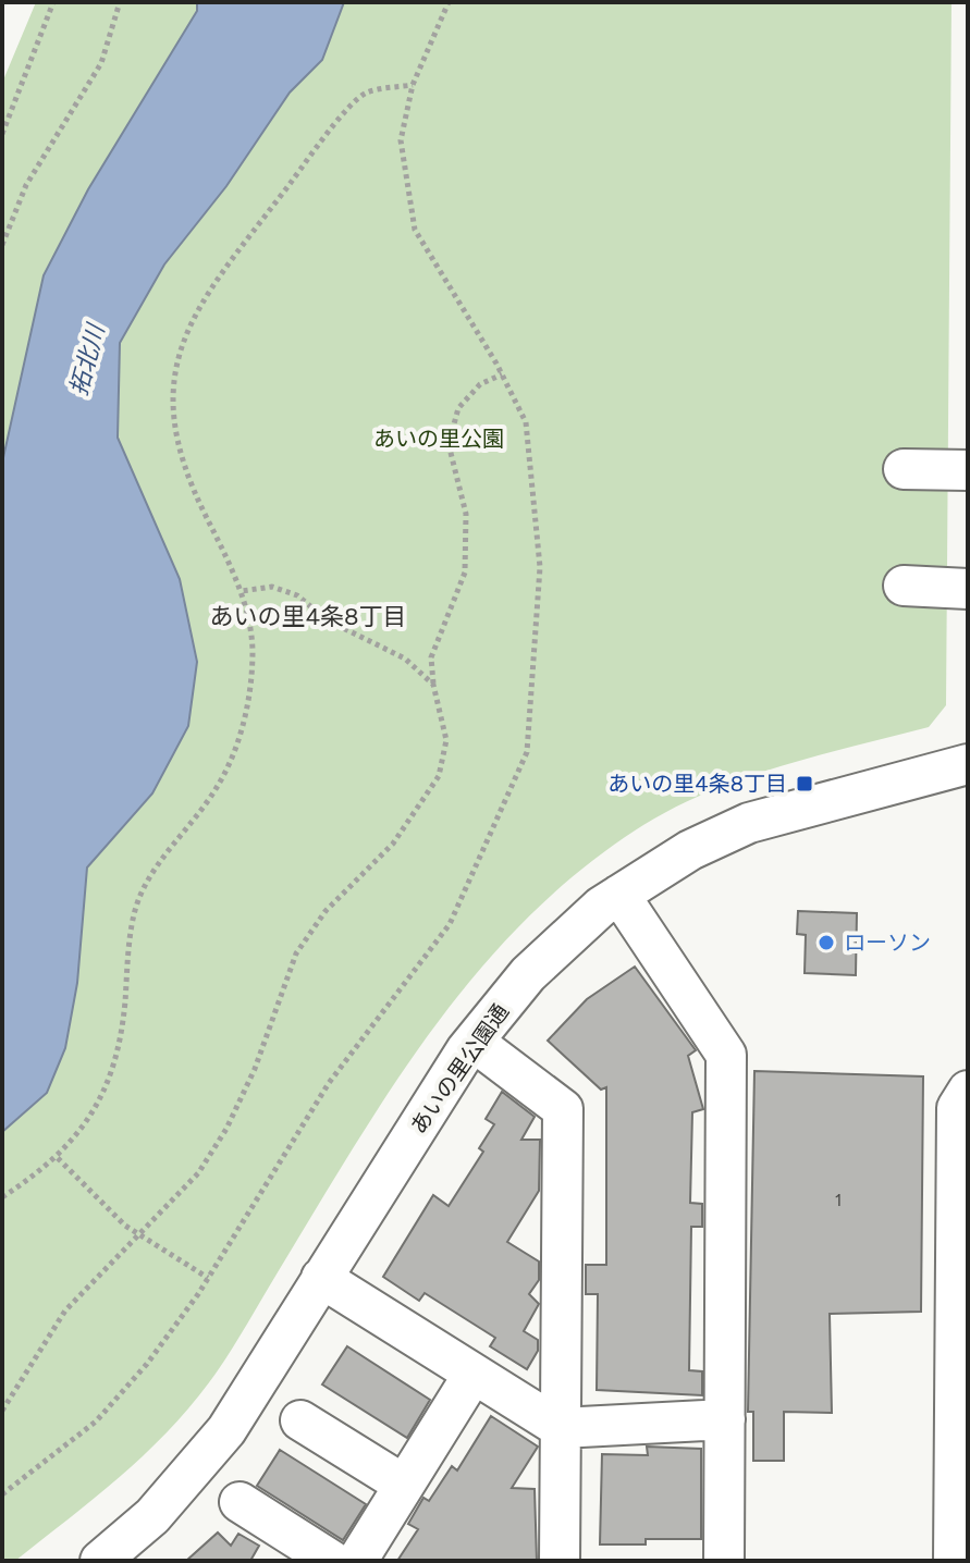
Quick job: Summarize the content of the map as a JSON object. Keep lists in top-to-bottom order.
{
  "streets": {
    "street": ["あいの里公園通"]
  },
  "districts": ["あいの里4条8丁目"],
  "water": ["拓北川"],
  "parks": ["あいの里公園"],
  "places": {
    "transit": ["あいの里4条8丁目"],
    "other": ["ローソン"]
  },
  "house_numbers": ["1"]
}
